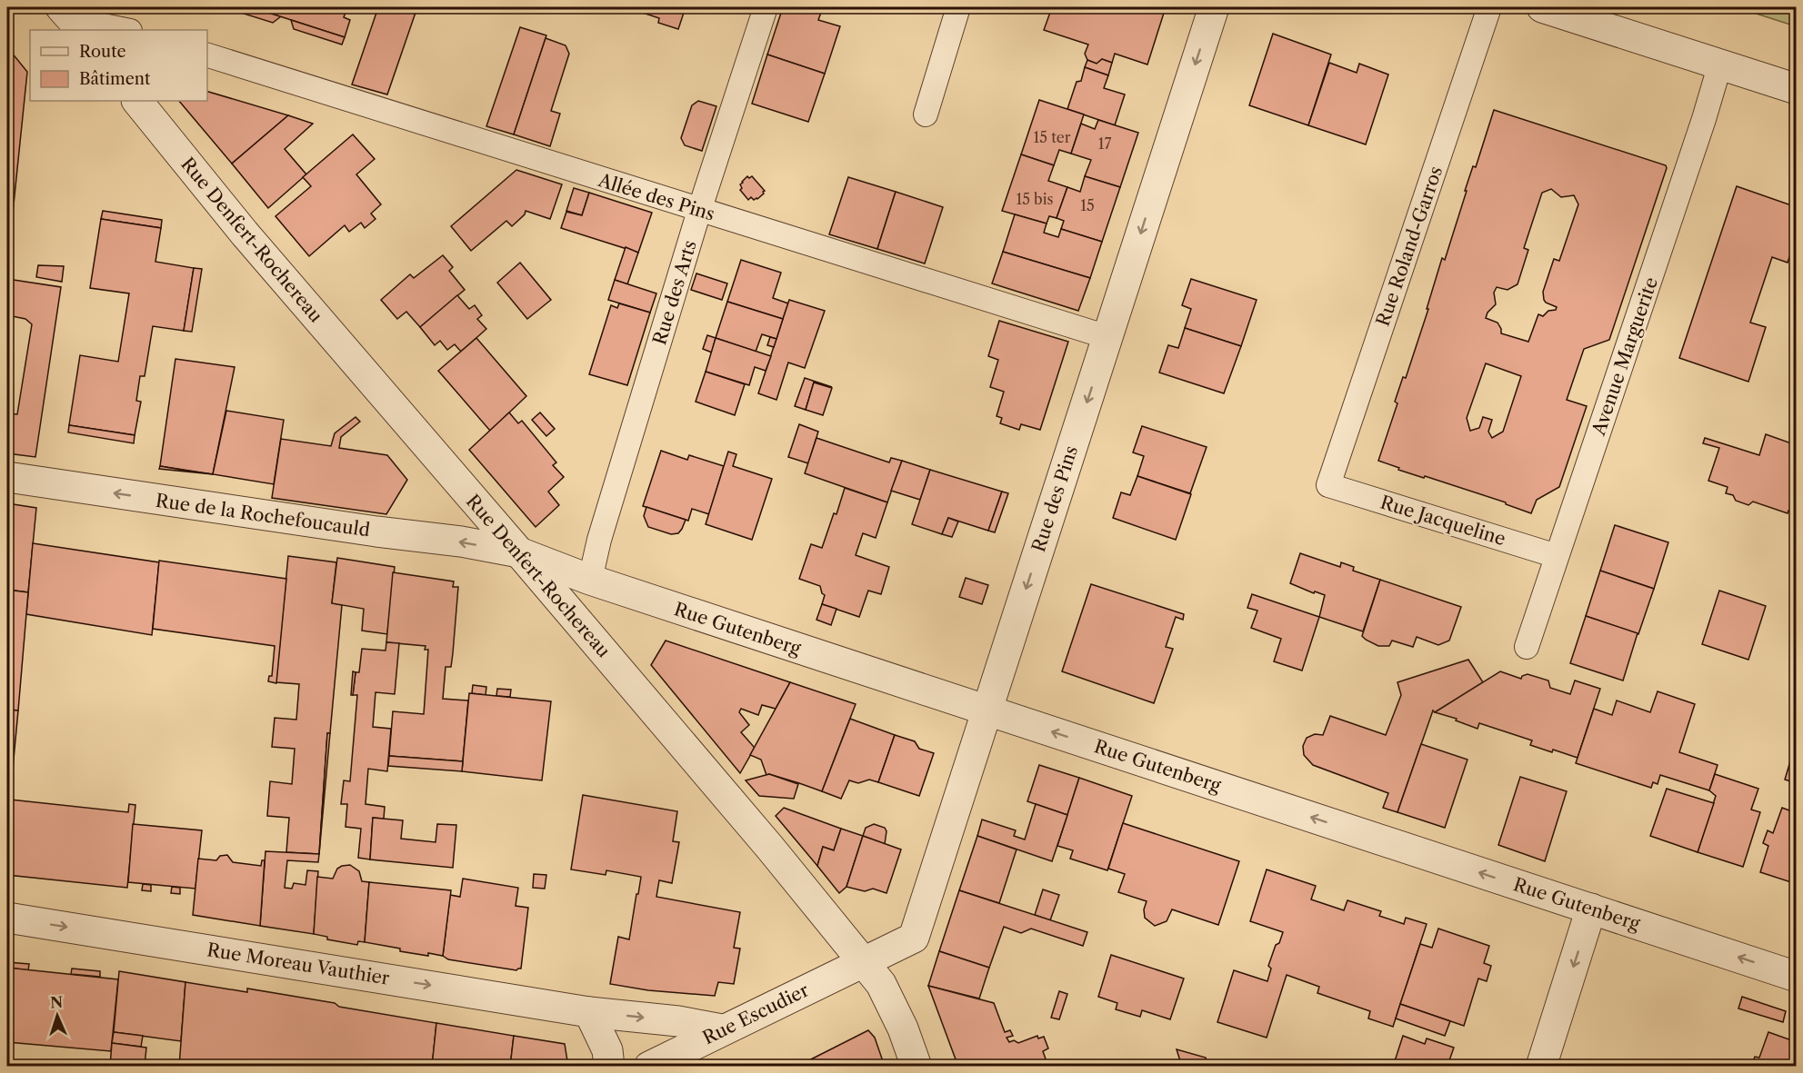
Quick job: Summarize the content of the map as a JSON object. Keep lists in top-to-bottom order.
{
  "streets": {
    "street": [
      "Rue Denfert-Rochereau",
      "Rue des Pins",
      "Rue de la Rochefoucauld",
      "Rue Gutenberg",
      "Rue Moreau Vauthier",
      "Rue Escudier"
    ],
    "lane": [
      "Allée des Pins",
      "Rue Roland-Garros",
      "Rue des Arts",
      "Avenue Marguerite",
      "Rue Jacqueline"
    ]
  },
  "crossings": [
    ["Allée des Pins", "Rue des Arts"],
    ["Allée des Pins", "Rue des Pins"],
    ["Rue Denfert-Rochereau", "Rue des Pins"],
    ["Rue Denfert-Rochereau", "Rue de la Rochefoucauld"],
    ["Rue Denfert-Rochereau", "Rue Gutenberg"],
    ["Rue Denfert-Rochereau", "Rue Escudier"],
    ["Rue Roland-Garros", "Rue Jacqueline"],
    ["Rue des Arts", "Rue Gutenberg"],
    ["Avenue Marguerite", "Rue Jacqueline"],
    ["Rue des Pins", "Rue Gutenberg"],
    ["Rue des Pins", "Rue Escudier"],
    ["Rue de la Rochefoucauld", "Rue Gutenberg"],
    ["Rue Moreau Vauthier", "Rue Escudier"]
  ],
  "one_way": [
    "Rue des Pins",
    "Rue de la Rochefoucauld",
    "Rue Gutenberg",
    "Rue Moreau Vauthier"
  ],
  "house_numbers": [
    "15 ter",
    "17",
    "15 bis",
    "15"
  ],
  "legend": ["Route", "Bâtiment"],
  "north": "top"
}
